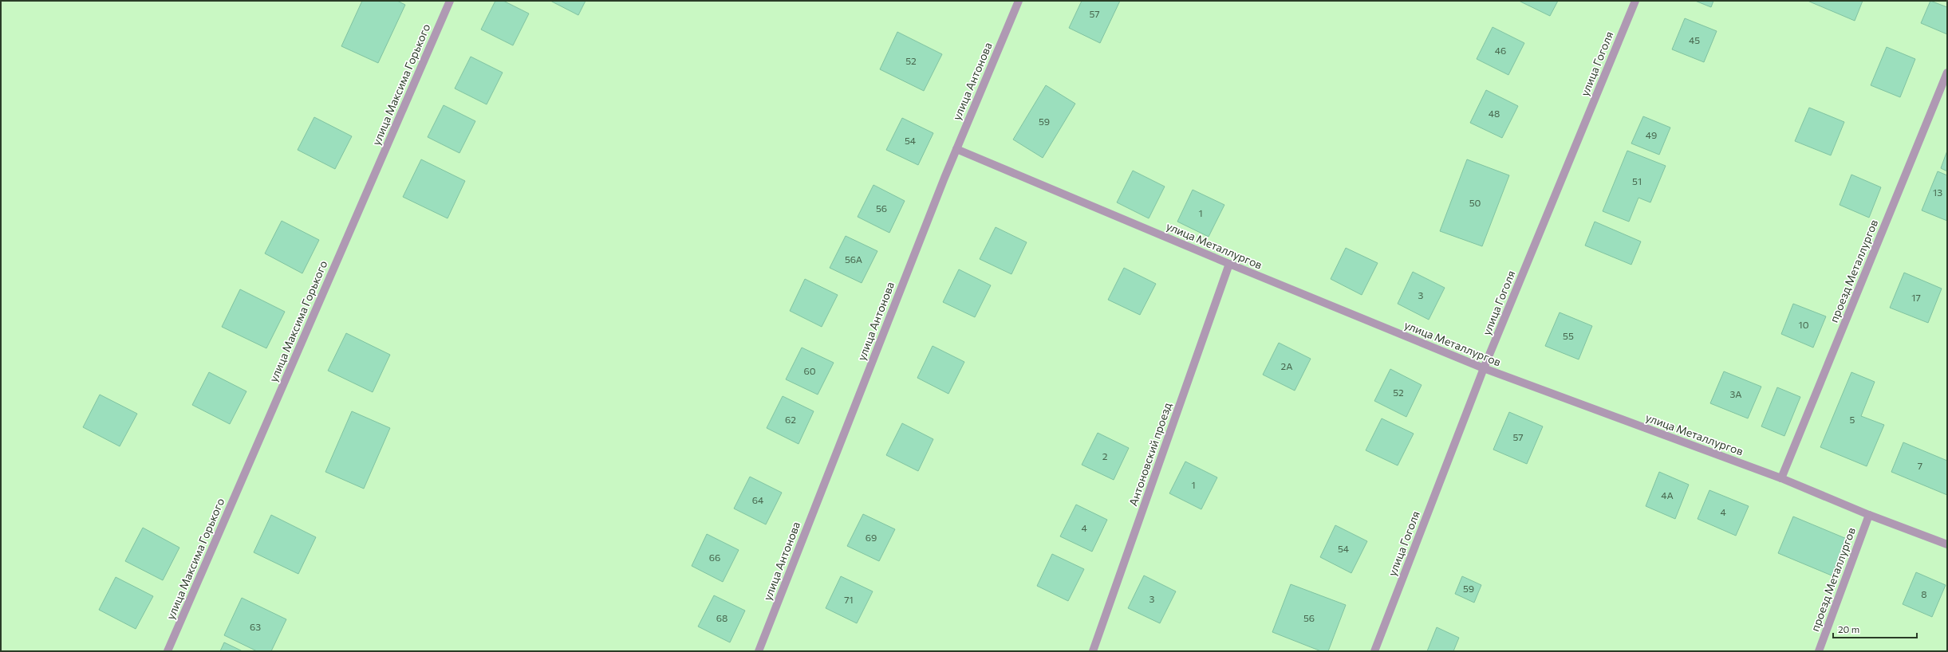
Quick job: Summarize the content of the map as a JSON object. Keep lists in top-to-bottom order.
{
  "streets": {
    "street": [
      "улица Гоголя",
      "улица Антонова",
      "улица Максима Горького",
      "улица Металлургов",
      "проезд Металлургов",
      "Антоновский проезд"
    ]
  },
  "crossings": [
    ["улица Гоголя", "улица Металлургов"],
    ["улица Антонова", "улица Металлургов"],
    ["улица Металлургов", "проезд Металлургов"],
    ["улица Металлургов", "Антоновский проезд"]
  ],
  "house_numbers": [
    "57",
    "45",
    "46",
    "52",
    "48",
    "59",
    "49",
    "54",
    "51",
    "13",
    "50",
    "56",
    "1",
    "56А",
    "3",
    "17",
    "10",
    "55",
    "2А",
    "60",
    "52",
    "3А",
    "62",
    "5",
    "57",
    "2",
    "7",
    "1",
    "4А",
    "64",
    "4",
    "4",
    "69",
    "54",
    "66",
    "59",
    "8",
    "3",
    "71",
    "68",
    "56",
    "63"
  ],
  "scale_bar": "20 m"
}
